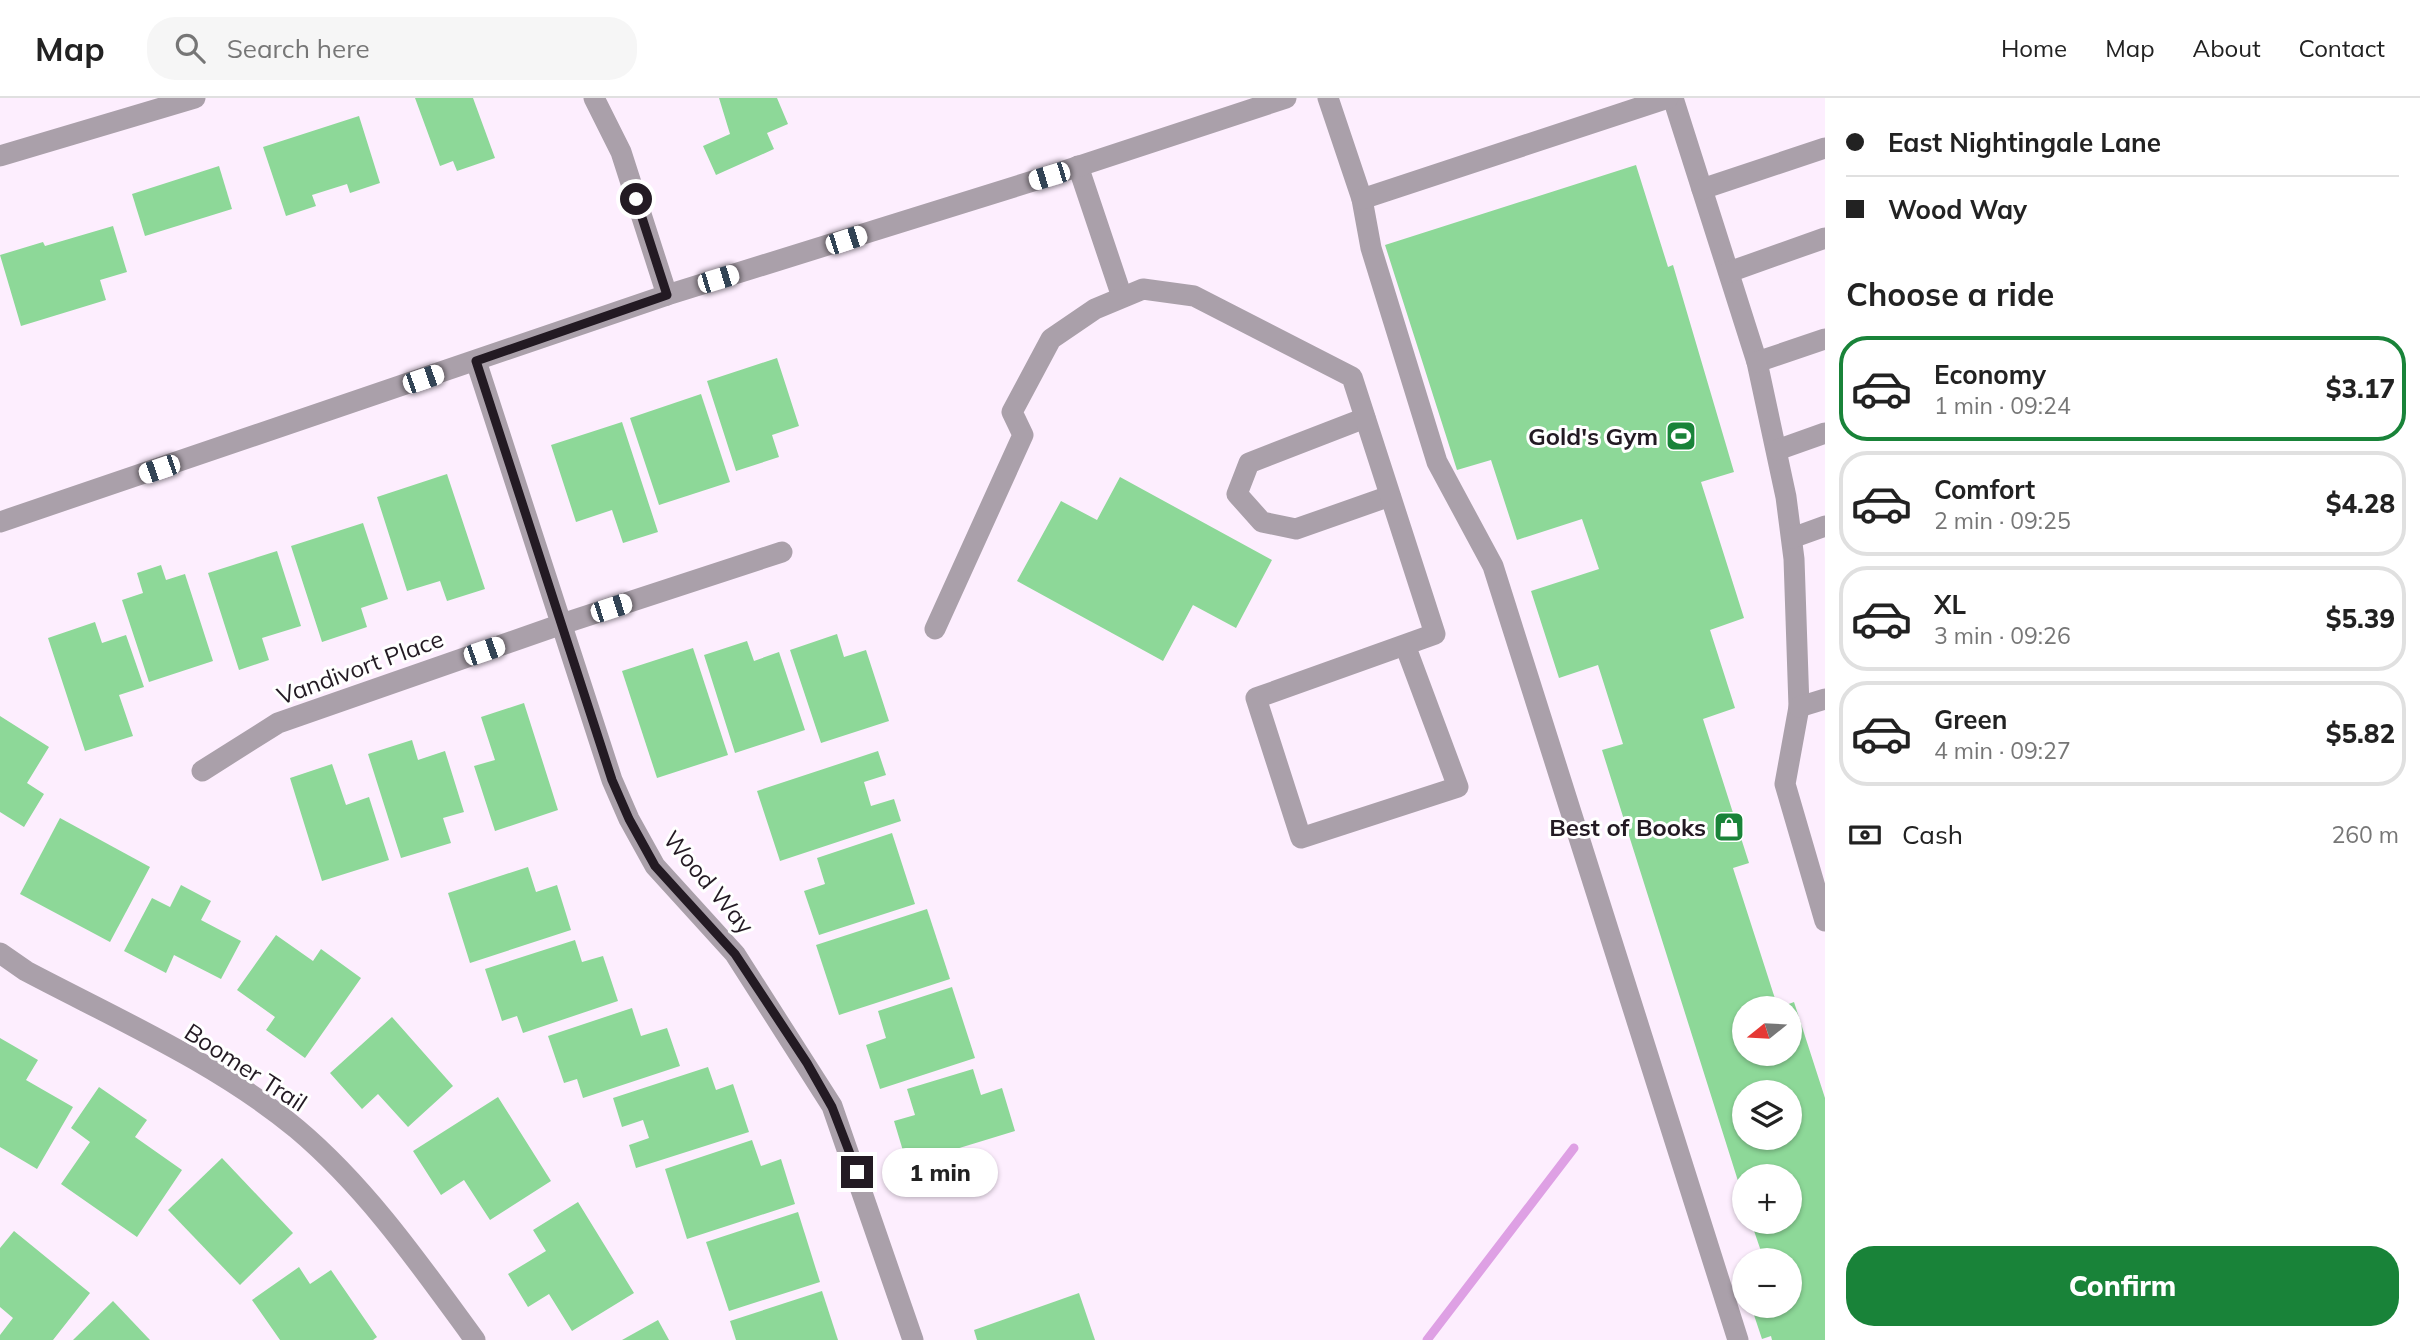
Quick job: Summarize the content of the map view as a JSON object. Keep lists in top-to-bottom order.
{
  "streets": {
    "street": ["Vandivort Place", "Wood Way", "Boomer Trail"]
  },
  "crossings": [
    ["Vandivort Place", "Wood Way"]
  ],
  "places": {
    "sports": ["Gold's Gym"],
    "shop": ["Best of Books"]
  },
  "north": "left",
  "page": {
    "header": "Map",
    "search": "Search here",
    "nav": [
      "Home",
      "Map",
      "About",
      "Contact"
    ],
    "banner": ["East Nightingale Lane", "Wood Way"],
    "heading": "Choose a ride",
    "list": [
      {
        "name": "Economy",
        "note": "1 min · 09:24",
        "value": "$3.17"
      },
      {
        "name": "Comfort",
        "note": "2 min · 09:25",
        "value": "$4.28"
      },
      {
        "name": "XL",
        "note": "3 min · 09:26",
        "value": "$5.39"
      },
      {
        "name": "Green",
        "note": "4 min · 09:27",
        "value": "$5.82"
      }
    ],
    "pay": ["Cash", "260 m"],
    "map_buttons": ["+", "−"],
    "bubble": "1 min",
    "buttons": "Confirm"
  }
}
